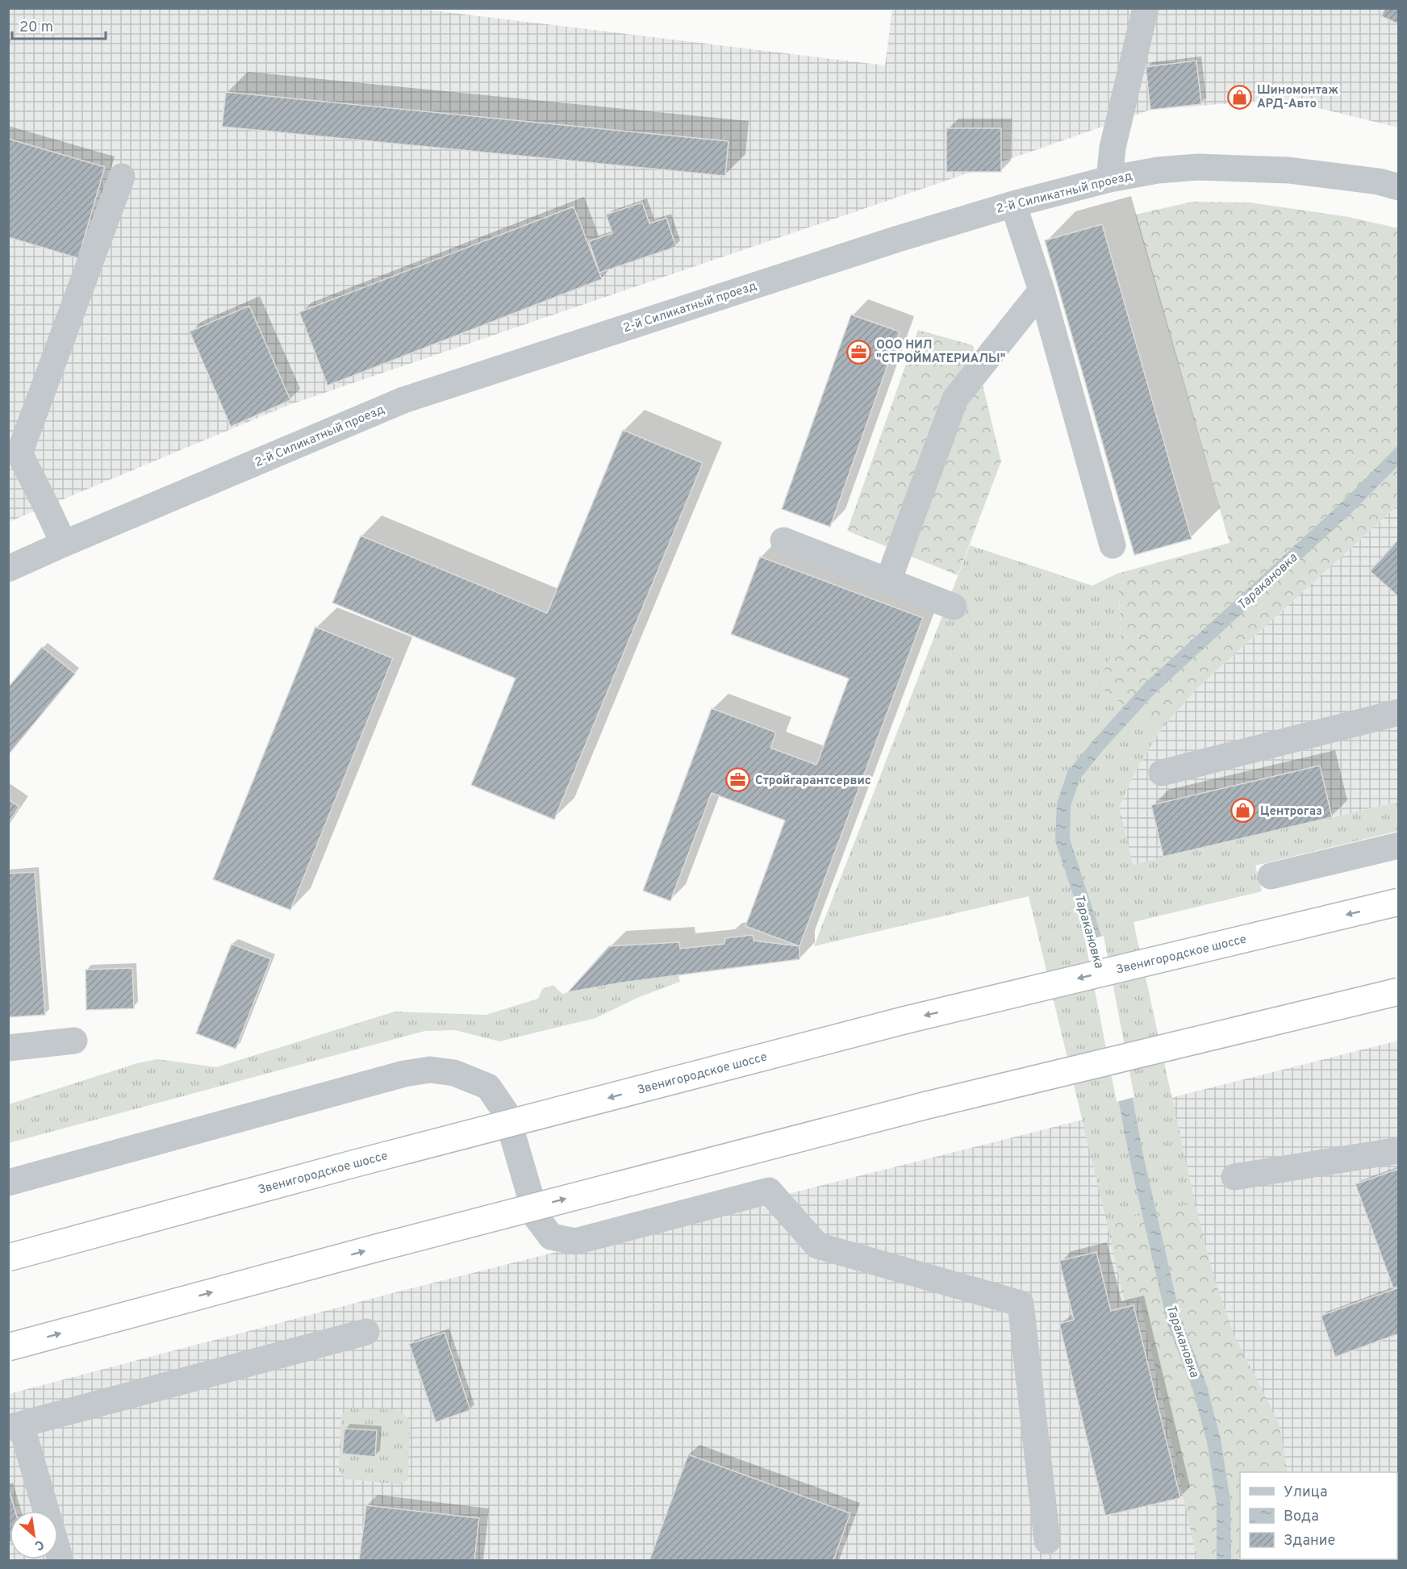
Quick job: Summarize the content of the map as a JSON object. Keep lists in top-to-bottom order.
{
  "streets": {
    "main road": ["Звенигородское шоссе"],
    "street": ["2-й Силикатный проезд"]
  },
  "water": ["Таракановка"],
  "places": {
    "shop": ["Шиномонтаж АРД-Авто", "Центрогаз"],
    "office": ["ООО НИЛ \"СТРОЙМАТЕРИАЛЫ\"", "Стройгарантсервис"]
  },
  "legend": ["Улица", "Вода", "Здание"],
  "scale_bar": "20 m",
  "north": "bottom right"
}
